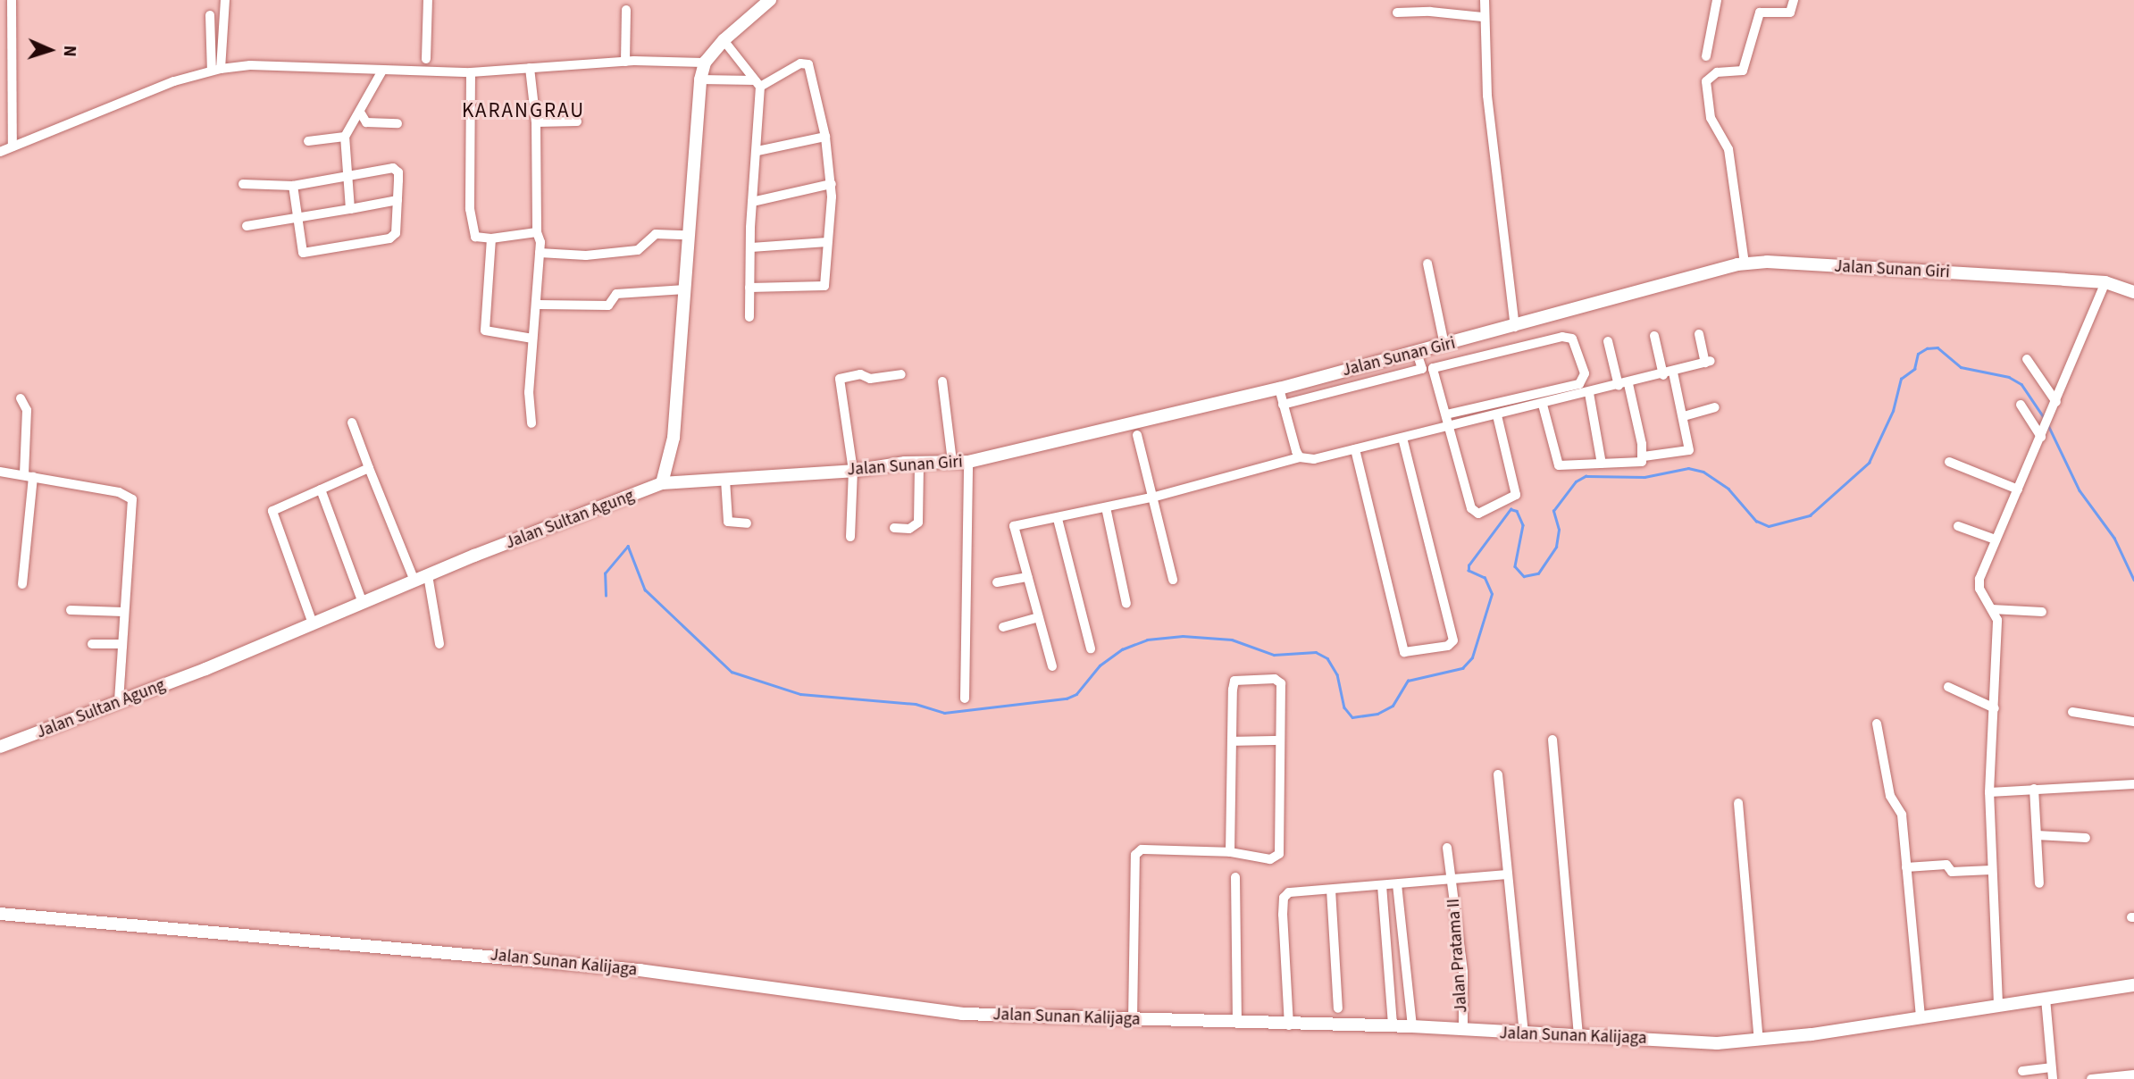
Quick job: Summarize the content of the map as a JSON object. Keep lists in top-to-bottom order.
{
  "streets": {
    "street": [
      "Jalan Sunan Giri",
      "Jalan Sultan Agung",
      "Jalan Pratama II",
      "Jalan Sunan Kalijaga"
    ]
  },
  "crossings": [
    ["Jalan Sunan Giri", "Jalan Sultan Agung"],
    ["Jalan Pratama II", "Jalan Sunan Kalijaga"]
  ],
  "districts": ["KARANGRAU"],
  "north": "right"
}
